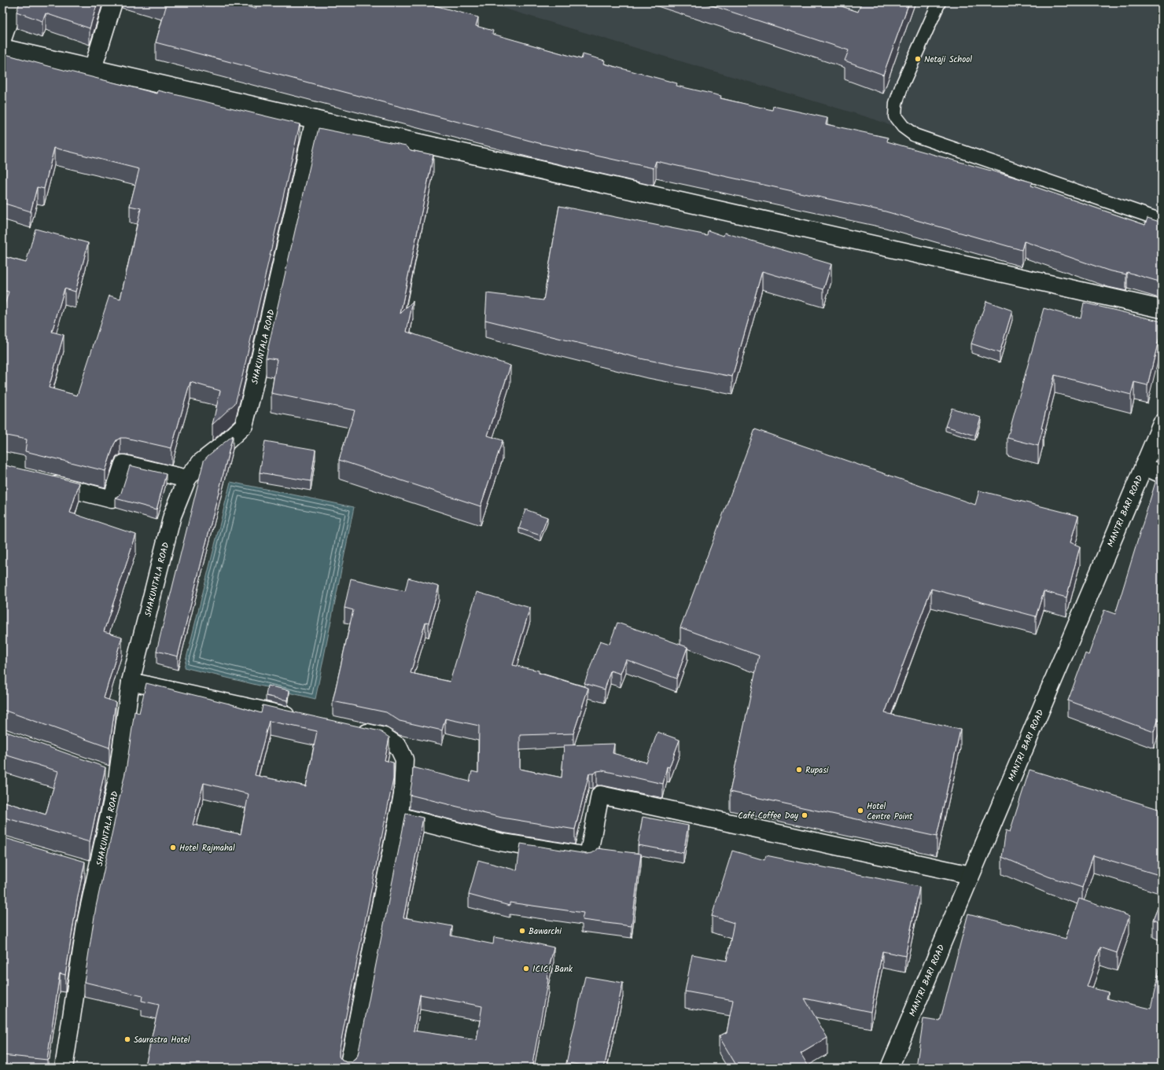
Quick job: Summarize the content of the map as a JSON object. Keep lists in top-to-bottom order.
{
  "streets": {
    "street": ["SHAKUNTALA ROAD", "MANTRI BARI ROAD"]
  },
  "places": [
    "Netaji School",
    "Rupasi",
    "Hotel Centre Point",
    "Café Coffee Day",
    "Hotel Rajmahal",
    "Bawarchi",
    "ICICI Bank",
    "Saurastra Hotel"
  ]
}
